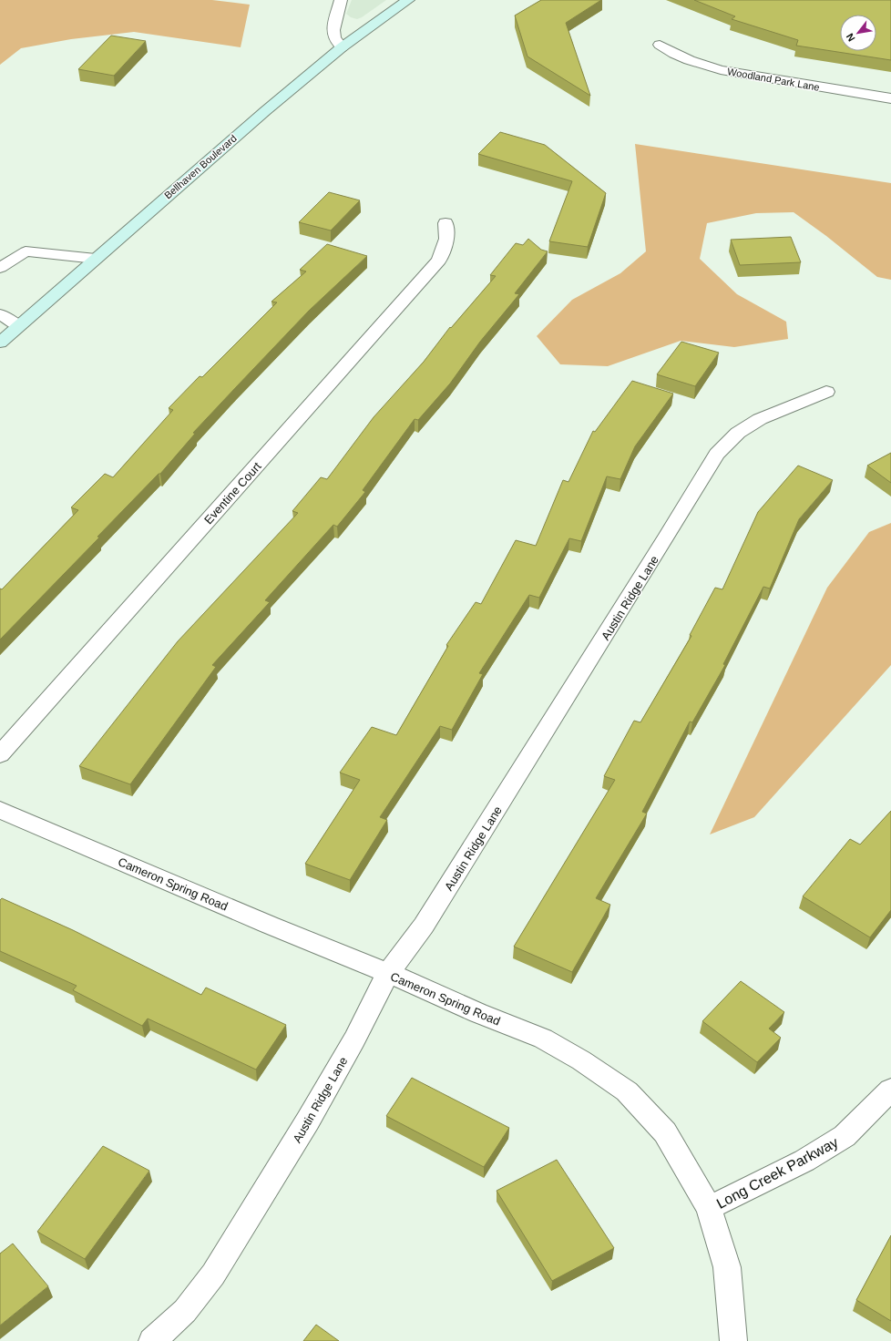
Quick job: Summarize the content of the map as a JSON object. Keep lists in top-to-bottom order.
{
  "streets": {
    "main road": ["Bellhaven Boulevard"],
    "street": [
      "Woodland Park Lane",
      "Eventine Court",
      "Austin Ridge Lane",
      "Cameron Spring Road",
      "Long Creek Parkway"
    ]
  },
  "crossings": [
    ["Austin Ridge Lane", "Cameron Spring Road"],
    ["Cameron Spring Road", "Long Creek Parkway"]
  ],
  "north": "bottom left"
}
